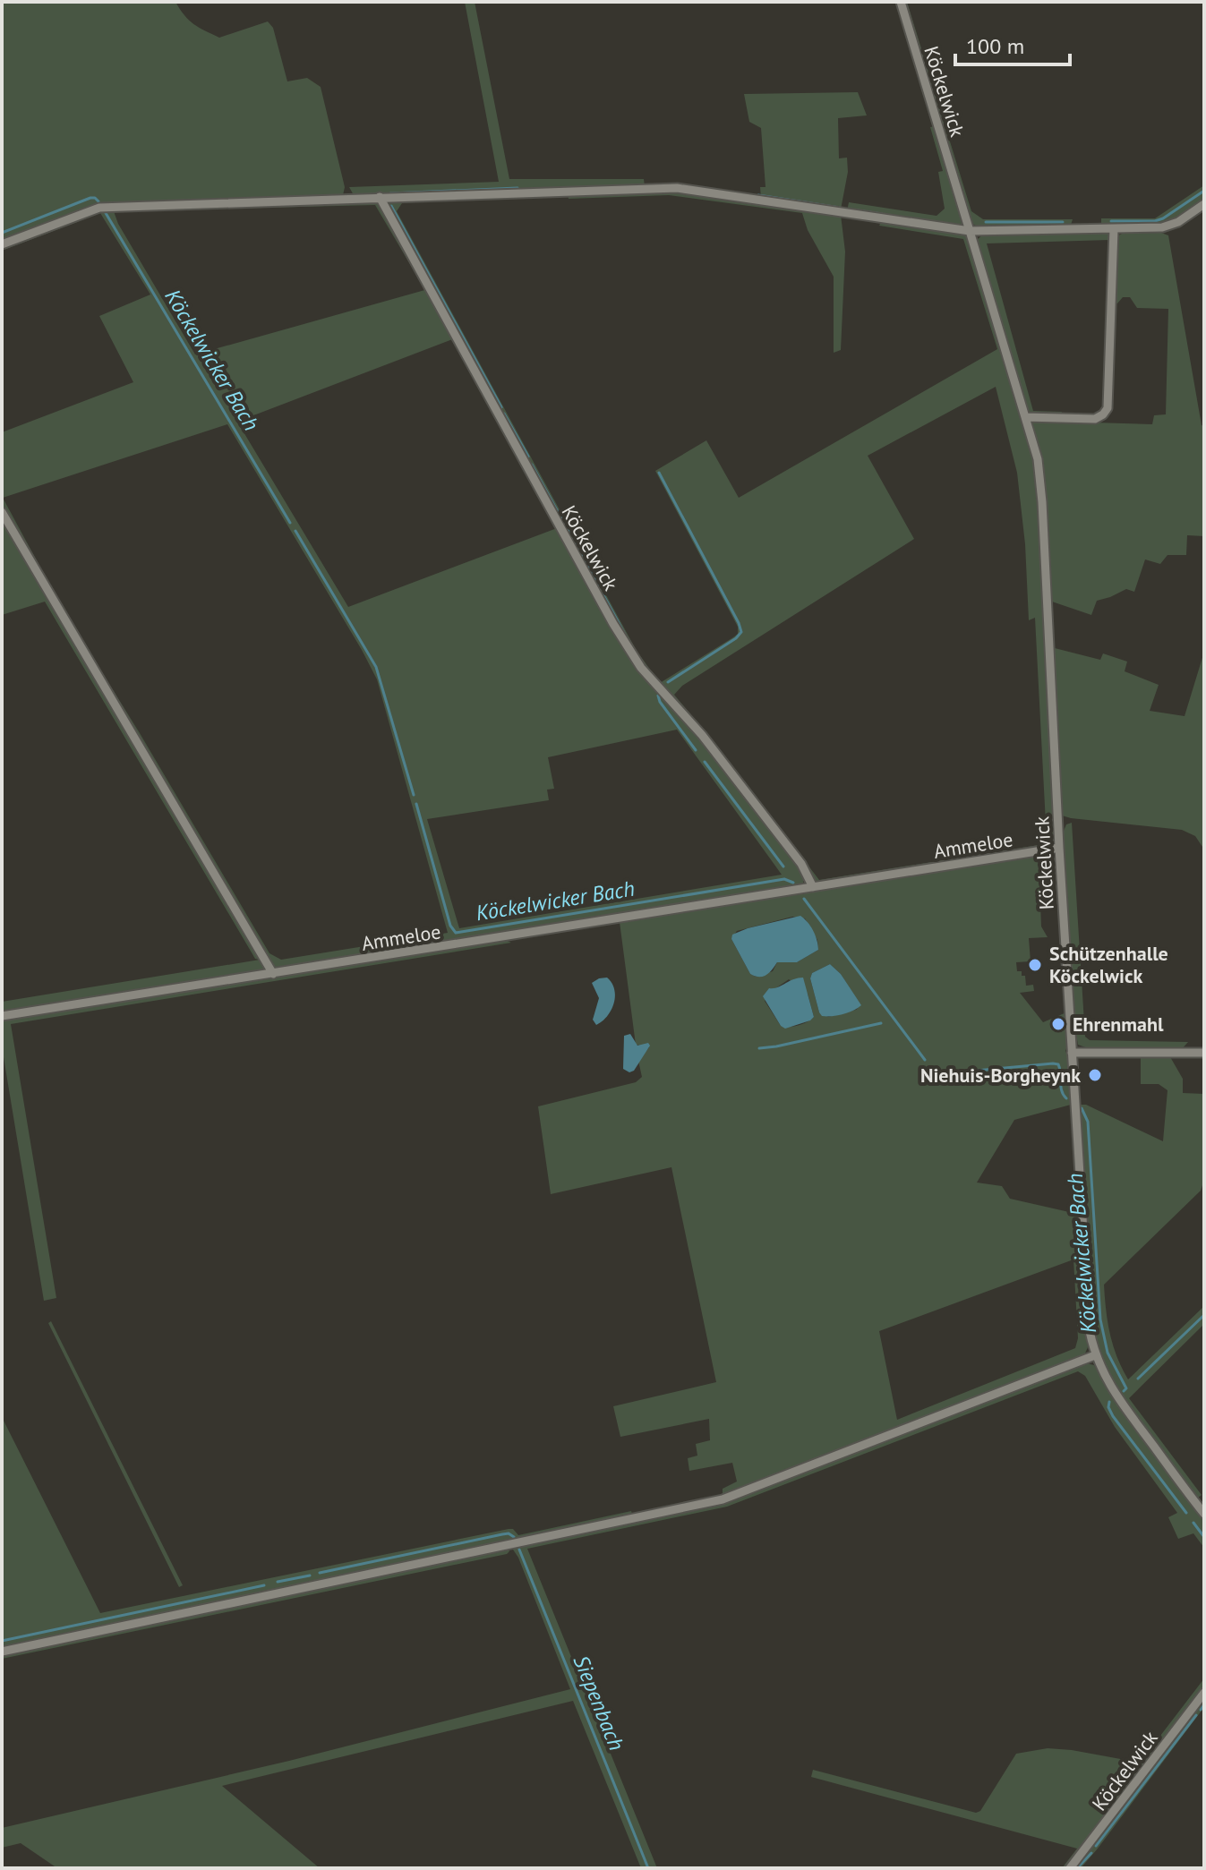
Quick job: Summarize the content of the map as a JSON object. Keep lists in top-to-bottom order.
{
  "streets": {
    "street": ["Köckelwick", "Ammeloe"]
  },
  "crossings": [
    ["Köckelwick", "Ammeloe"]
  ],
  "water": ["Köckelwicker Bach", "Siepenbach"],
  "places": ["Schützenhalle Köckelwick", "Ehrenmahl", "Niehuis-Borgheynk"],
  "scale_bar": "100 m"
}
